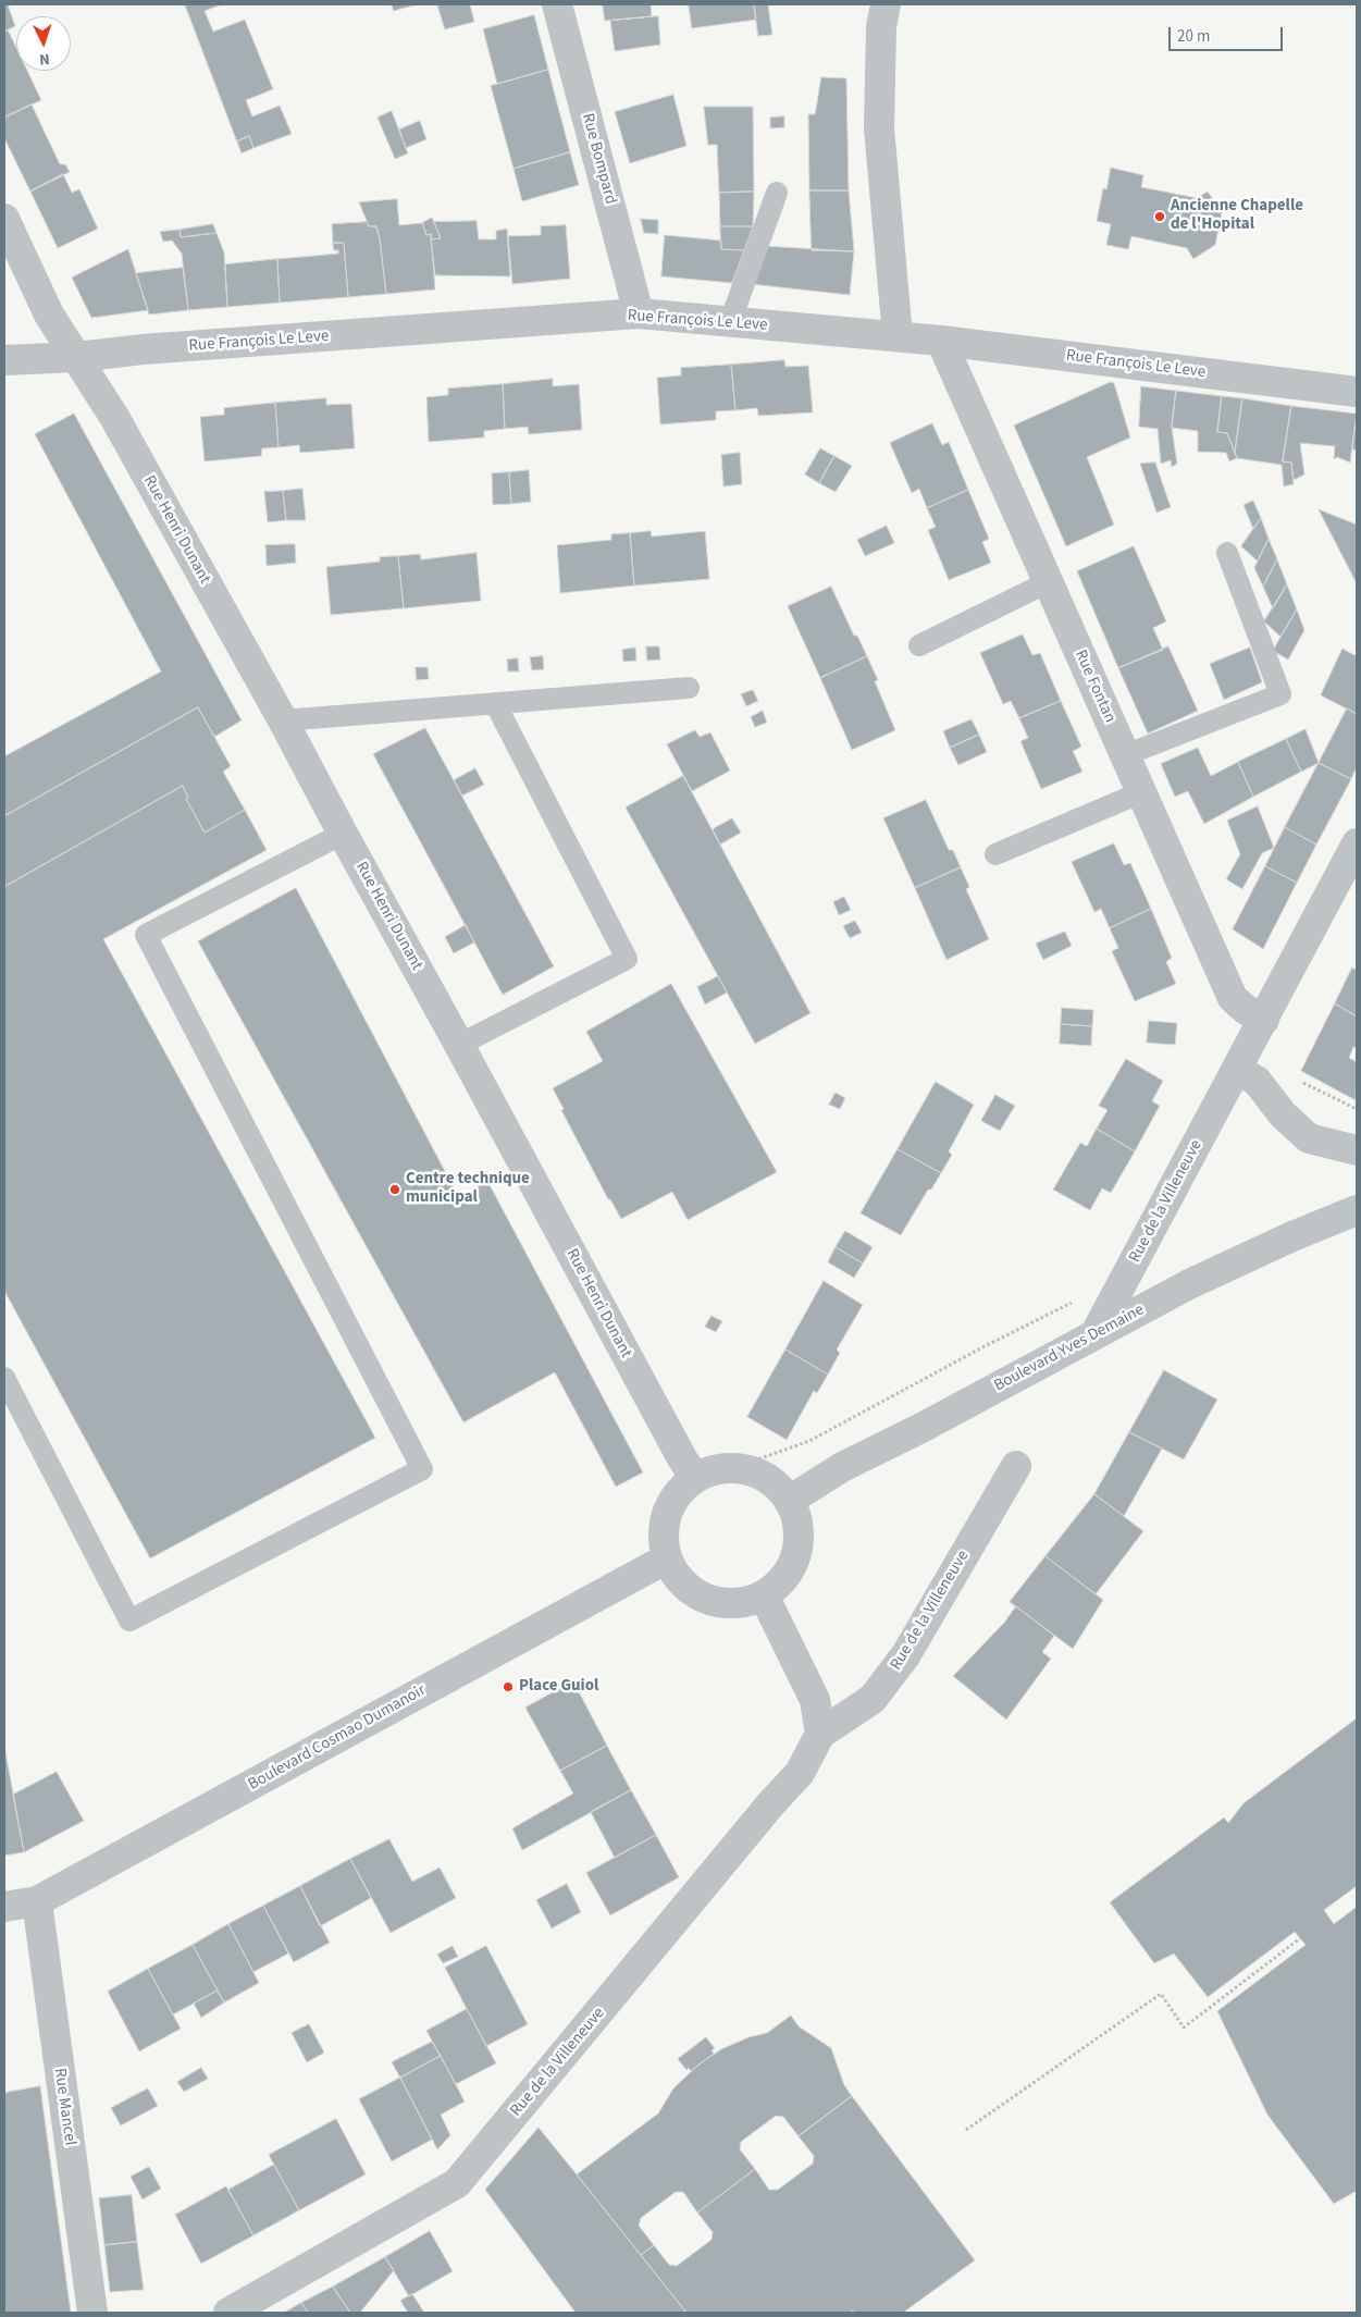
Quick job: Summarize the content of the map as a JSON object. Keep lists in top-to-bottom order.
{
  "streets": {
    "street": [
      "Rue Bompard",
      "Rue François Le Leve",
      "Rue Henri Dunant",
      "Rue Fontan",
      "Rue de la Villeneuve",
      "Boulevard Yves Demaine",
      "Boulevard Cosmao Dumanoir",
      "Rue Mancel"
    ]
  },
  "crossings": [
    ["Rue Bompard", "Rue François Le Leve"],
    ["Rue François Le Leve", "Rue Henri Dunant"],
    ["Rue François Le Leve", "Rue Fontan"],
    ["Rue Henri Dunant", "Boulevard Yves Demaine"],
    ["Rue Henri Dunant", "Boulevard Cosmao Dumanoir"],
    ["Rue Fontan", "Rue de la Villeneuve"],
    ["Rue de la Villeneuve", "Boulevard Yves Demaine"],
    ["Boulevard Yves Demaine", "Boulevard Cosmao Dumanoir"],
    ["Boulevard Cosmao Dumanoir", "Rue Mancel"]
  ],
  "places": ["Ancienne Chapelle de l'Hopital", "Centre technique municipal", "Place Guiol"],
  "scale_bar": "20 m",
  "north": "bottom"
}
